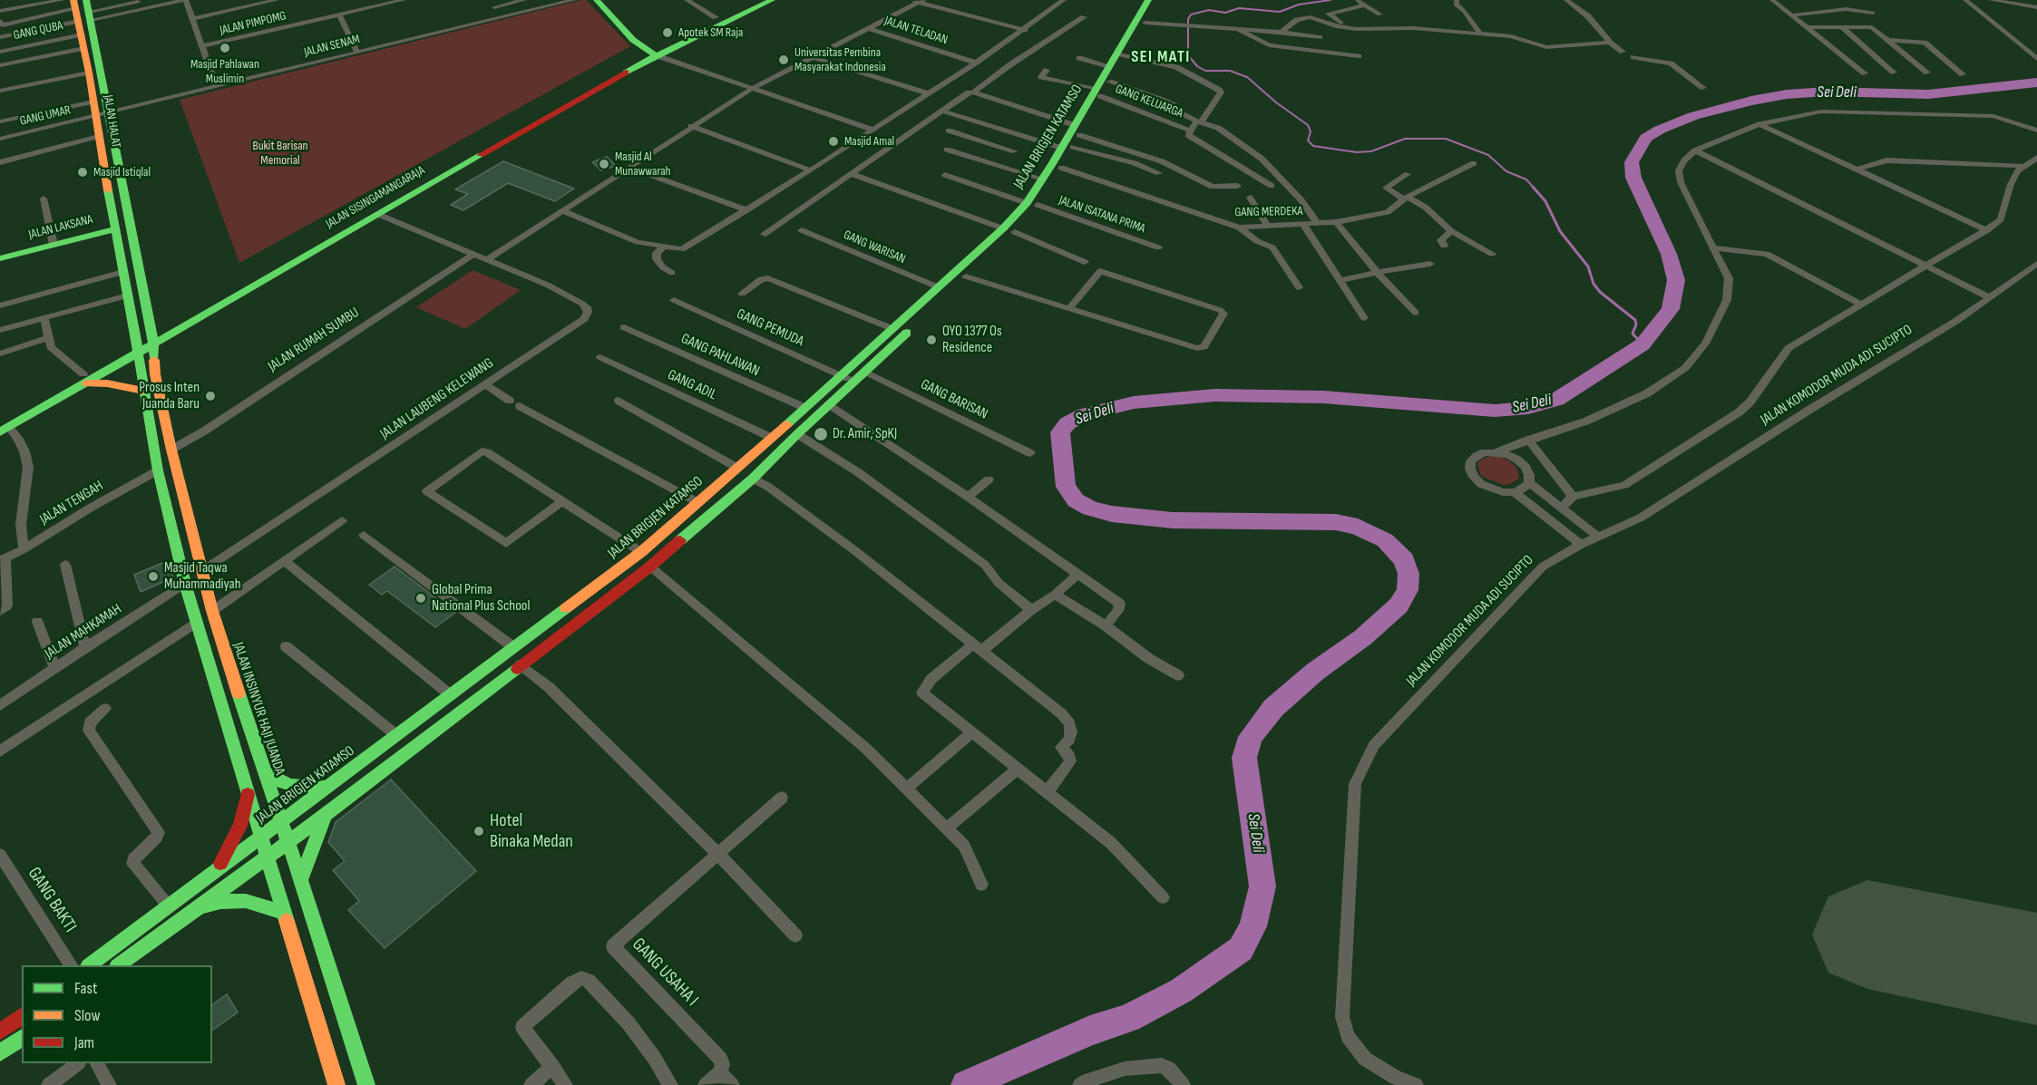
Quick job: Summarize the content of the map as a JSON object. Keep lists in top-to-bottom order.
{
  "streets": {
    "main road": [
      "JALAN HALAT",
      "JALAN BRIGJEN KATAMSO",
      "JALAN SISINGAMANGARAJA",
      "JALAN LAKSANA",
      "JALAN INSINYUR HAJI JUANDA"
    ],
    "street": [
      "JALAN PIMPOMG",
      "GANG QUBA",
      "JALAN TELADAN",
      "JALAN SENAM",
      "GANG KELUARGA",
      "GANG UMAR",
      "GANG MERDEKA",
      "JALAN ISATANA PRIMA",
      "GANG WARISAN",
      "GANG PEMUDA",
      "JALAN RUMAH SUMBU",
      "GANG PAHLAWAN",
      "JALAN KOMODOR MUDA ADI SUCIPTO",
      "GANG ADIL",
      "JALAN LAUBENG KELEWANG",
      "GANG BARISAN",
      "JALAN TENGAH",
      "JALAN MAHKAMAH",
      "GANG BAKTI",
      "GANG USAHA I"
    ]
  },
  "crossings": [
    ["GANG QUBA", "JALAN HALAT"],
    ["JALAN SENAM", "GANG UMAR"],
    ["JALAN SENAM", "JALAN HALAT"],
    ["GANG KELUARGA", "JALAN BRIGJEN KATAMSO"],
    ["GANG UMAR", "JALAN HALAT"],
    ["JALAN HALAT", "JALAN SISINGAMANGARAJA"],
    ["JALAN HALAT", "JALAN LAKSANA"],
    ["JALAN HALAT", "JALAN INSINYUR HAJI JUANDA"],
    ["JALAN BRIGJEN KATAMSO", "GANG MERDEKA"],
    ["JALAN BRIGJEN KATAMSO", "JALAN ISATANA PRIMA"],
    ["JALAN BRIGJEN KATAMSO", "GANG WARISAN"],
    ["JALAN BRIGJEN KATAMSO", "GANG PEMUDA"],
    ["JALAN BRIGJEN KATAMSO", "GANG PAHLAWAN"],
    ["JALAN BRIGJEN KATAMSO", "GANG ADIL"],
    ["JALAN BRIGJEN KATAMSO", "GANG BARISAN"],
    ["JALAN BRIGJEN KATAMSO", "JALAN INSINYUR HAJI JUANDA"],
    ["JALAN SISINGAMANGARAJA", "JALAN INSINYUR HAJI JUANDA"],
    ["JALAN RUMAH SUMBU", "JALAN INSINYUR HAJI JUANDA"],
    ["JALAN LAUBENG KELEWANG", "JALAN INSINYUR HAJI JUANDA"]
  ],
  "districts": ["SEI MATI"],
  "water": ["Sei Deli"],
  "parks": ["Bukit Barisan Memorial"],
  "places": [
    "Apotek SM Raja",
    "Masjid Pahlawan Muslimin",
    "Universitas Pembina Masyarakat Indonesia",
    "Masjid Amal",
    "Masjid Al Munawwarah",
    "Masjid Istiqlal",
    "OYO 1377 Os Residence",
    "Prosus Inten Juanda Baru",
    "Dr. Amir, SpKJ",
    "Masjid Taqwa Muhammadiyah",
    "Global Prima National Plus School",
    "Hotel Binaka Medan"
  ],
  "legend": ["Fast", "Slow", "Jam"]
}
